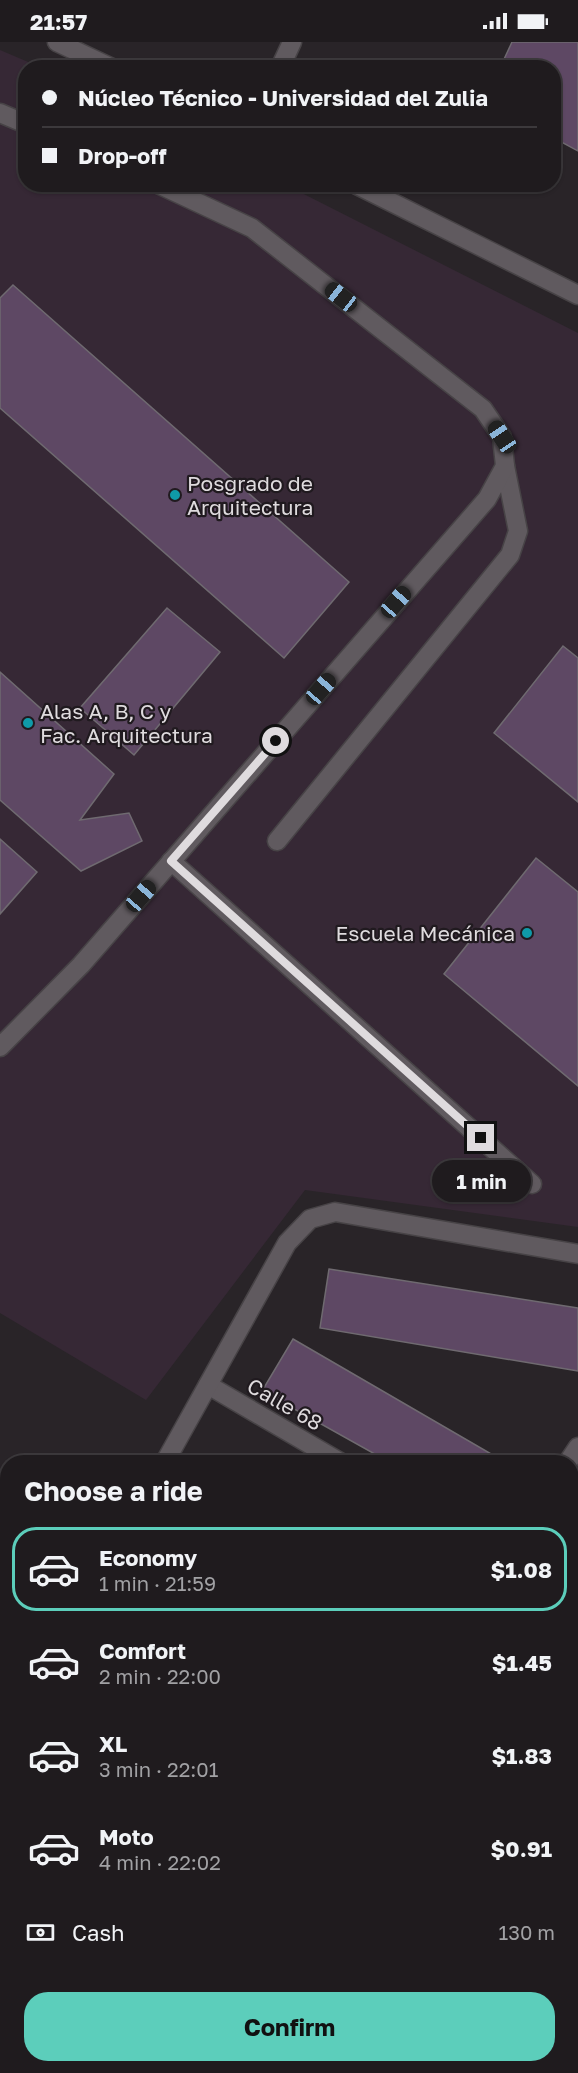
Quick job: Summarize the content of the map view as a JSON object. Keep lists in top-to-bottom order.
{
  "streets": {
    "street": ["Calle 68"]
  },
  "places": ["Posgrado de Arquitectura", "Alas A, B, C y Fac. Arquitectura", "Escuela Mecánica"],
  "page": {
    "status": "21:57",
    "banner": ["Núcleo Técnico - Universidad del Zulia", "Drop-off"],
    "bubble": "1 min",
    "heading": "Choose a ride",
    "list": [
      {
        "name": "Economy",
        "note": "1 min · 21:59",
        "value": "$1.08"
      },
      {
        "name": "Comfort",
        "note": "2 min · 22:00",
        "value": "$1.45"
      },
      {
        "name": "XL",
        "note": "3 min · 22:01",
        "value": "$1.83"
      },
      {
        "name": "Moto",
        "note": "4 min · 22:02",
        "value": "$0.91"
      }
    ],
    "pay": ["Cash", "130 m"],
    "buttons": "Confirm"
  }
}
